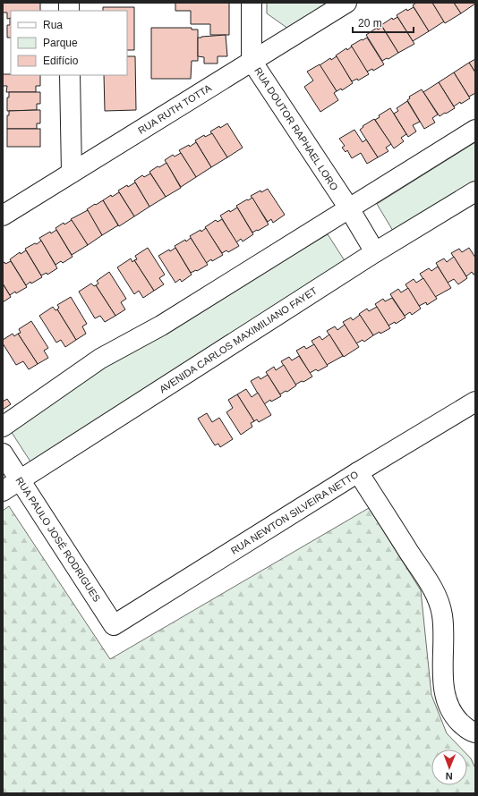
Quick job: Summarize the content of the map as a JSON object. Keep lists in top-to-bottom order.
{
  "streets": {
    "street": [
      "RUA RUTH TOTTA",
      "RUA DOUTOR RAPHAEL LORO",
      "AVENIDA CARLOS MAXIMILIANO FAYET",
      "RUA NEWTON SILVEIRA NETTO",
      "RUA PAULO JOSÉ RODRIGUES"
    ]
  },
  "crossings": [
    ["RUA RUTH TOTTA", "RUA DOUTOR RAPHAEL LORO"],
    ["RUA DOUTOR RAPHAEL LORO", "AVENIDA CARLOS MAXIMILIANO FAYET"],
    ["AVENIDA CARLOS MAXIMILIANO FAYET", "RUA PAULO JOSÉ RODRIGUES"],
    ["RUA NEWTON SILVEIRA NETTO", "RUA PAULO JOSÉ RODRIGUES"]
  ],
  "legend": ["Rua", "Parque", "Edifício"],
  "scale_bar": "20 m",
  "north": "bottom"
}
